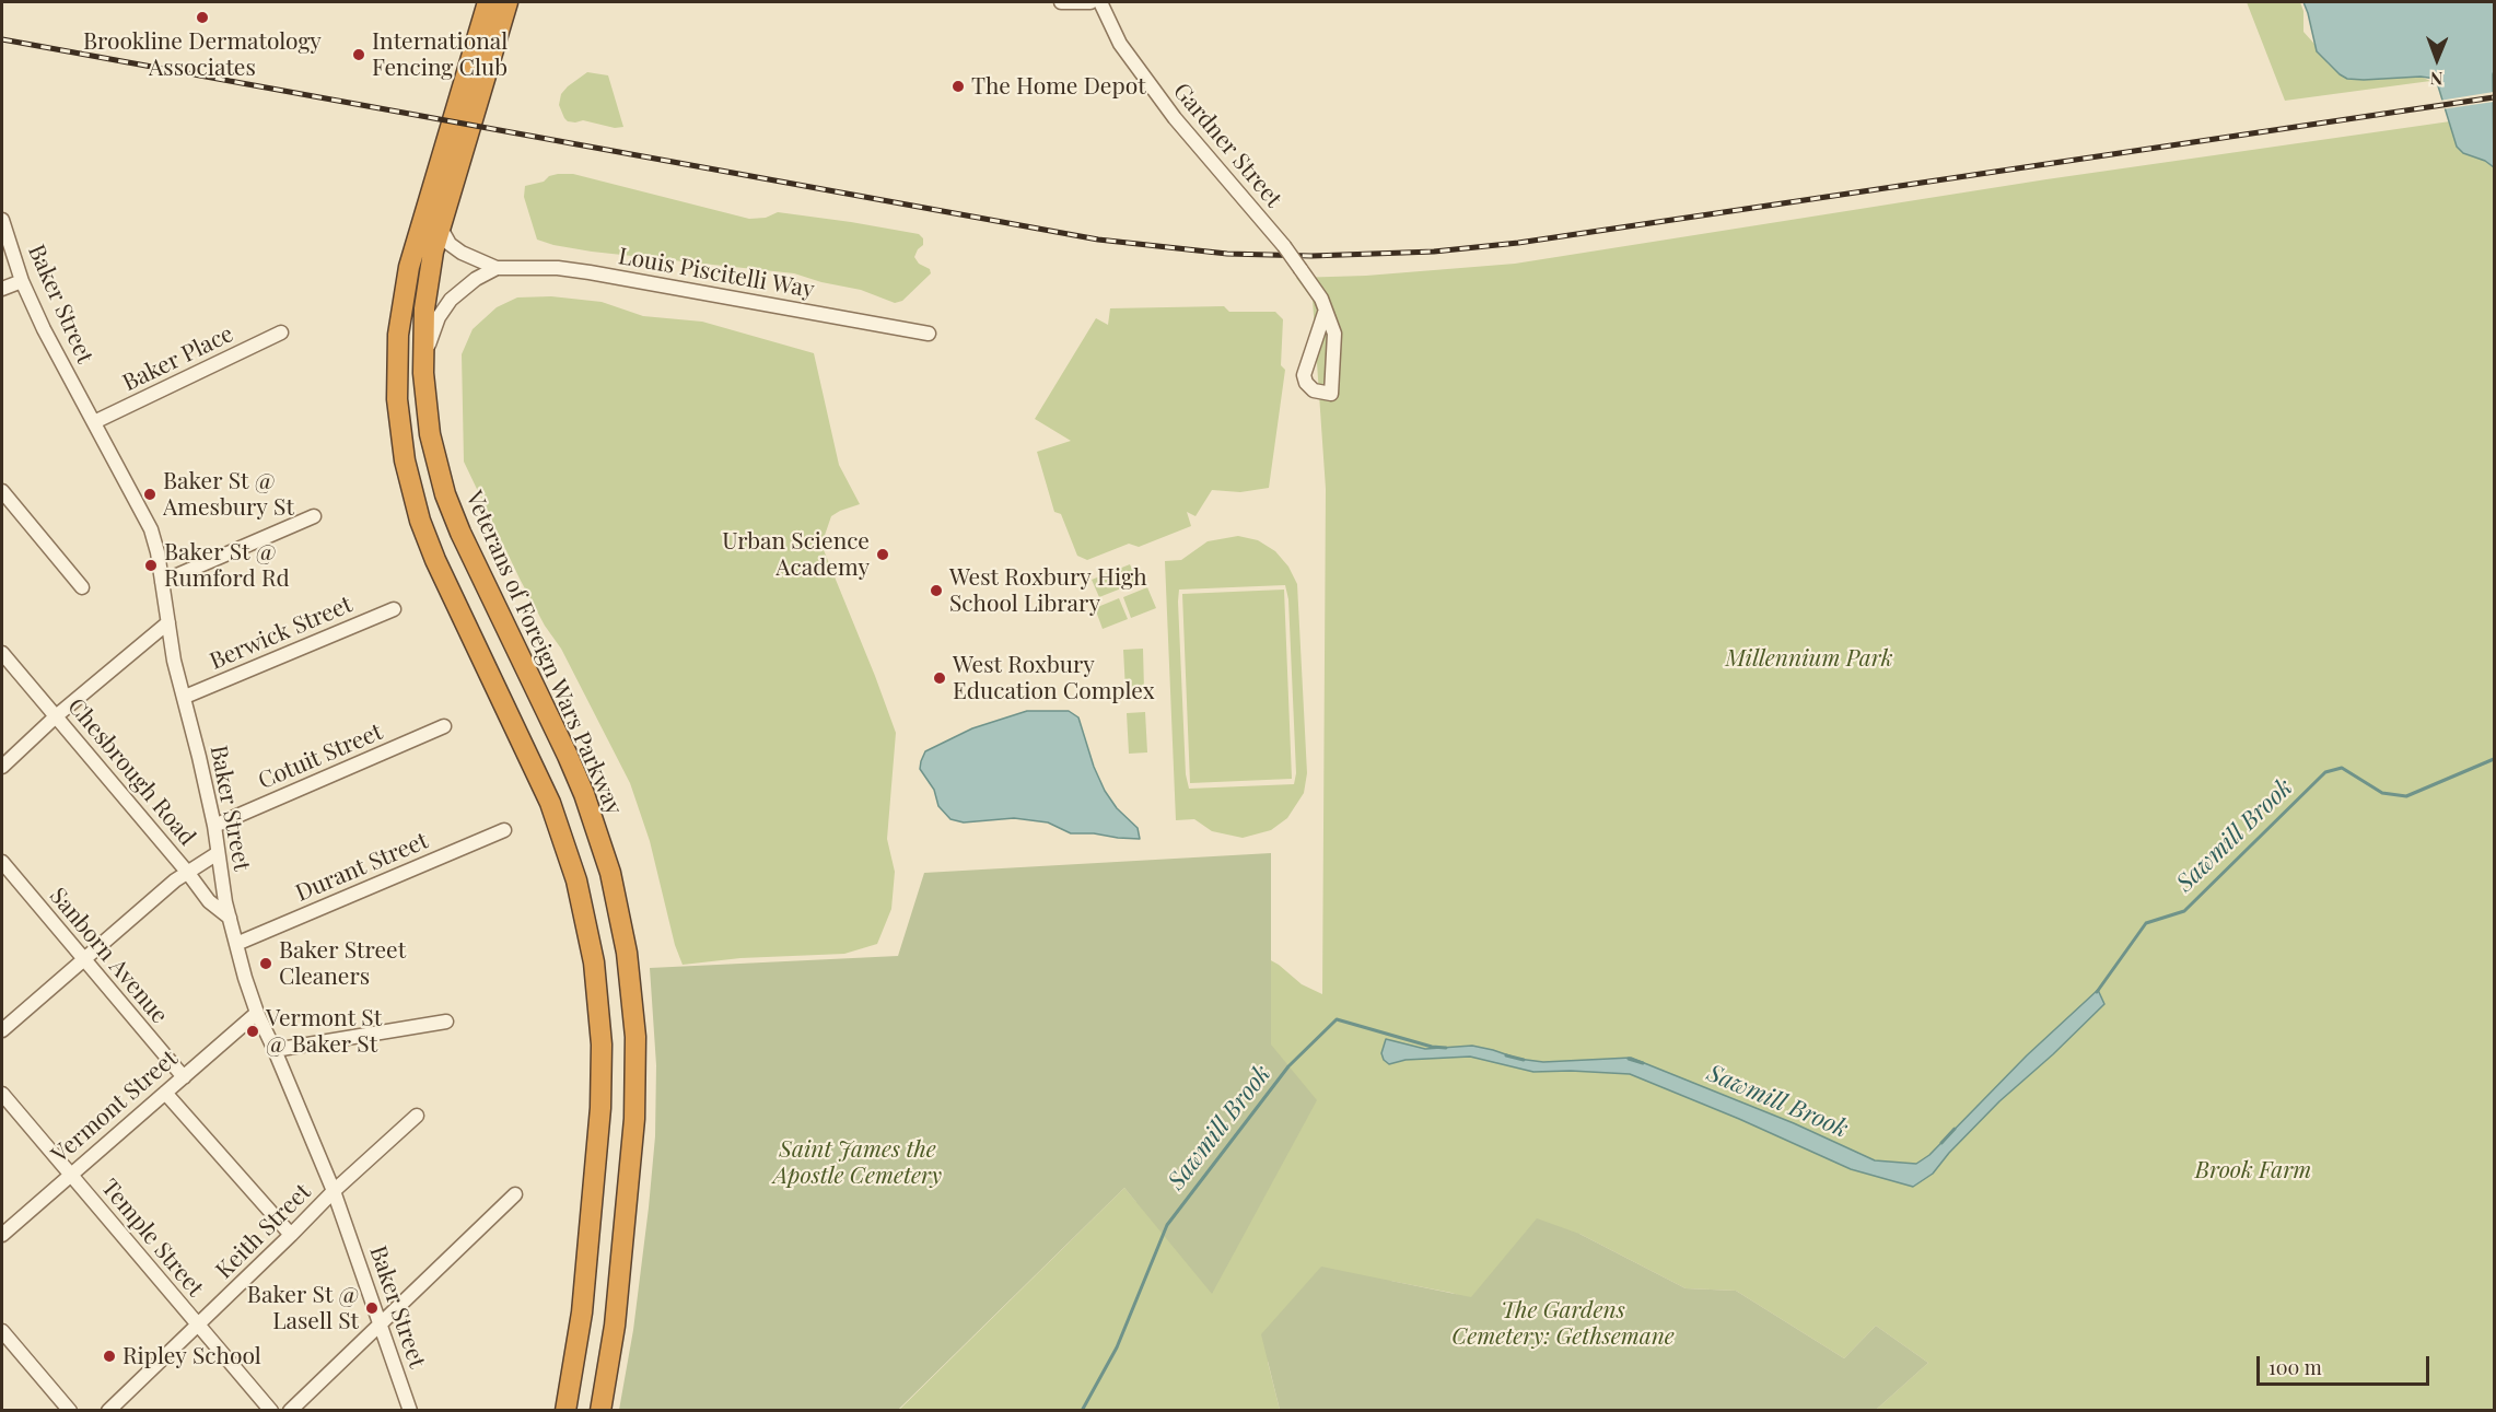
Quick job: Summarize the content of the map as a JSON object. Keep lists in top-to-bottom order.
{
  "streets": {
    "highway": ["Veterans of Foreign Wars Parkway"],
    "street": [
      "Gardner Street",
      "Louis Piscitelli Way",
      "Baker Street",
      "Baker Place",
      "Berwick Street",
      "Cotuit Street",
      "Chesbrough Road",
      "Durant Street",
      "Sanborn Avenue",
      "Vermont Street",
      "Keith Street",
      "Temple Street"
    ]
  },
  "crossings": [
    ["Louis Piscitelli Way", "Veterans of Foreign Wars Parkway"],
    ["Baker Street", "Baker Place"],
    ["Baker Street", "Berwick Street"],
    ["Baker Street", "Cotuit Street"],
    ["Baker Street", "Chesbrough Road"],
    ["Baker Street", "Durant Street"],
    ["Baker Street", "Vermont Street"],
    ["Baker Street", "Keith Street"],
    ["Sanborn Avenue", "Vermont Street"],
    ["Vermont Street", "Temple Street"],
    ["Keith Street", "Temple Street"]
  ],
  "water": ["Sawmill Brook"],
  "parks": [
    "Millennium Park",
    "Saint James the Apostle Cemetery",
    "Brook Farm",
    "The Gardens Cemetery: Gethsemane"
  ],
  "places": [
    "Brookline Dermatology Associates",
    "International Fencing Club",
    "The Home Depot",
    "Baker St @ Amesbury St",
    "Urban Science Academy",
    "Baker St @ Rumford Rd",
    "West Roxbury High School Library",
    "West Roxbury Education Complex",
    "Baker Street Cleaners",
    "Vermont St @ Baker St",
    "Baker St @ Lasell St",
    "Ripley School"
  ],
  "scale_bar": "100 m",
  "north": "bottom"
}
